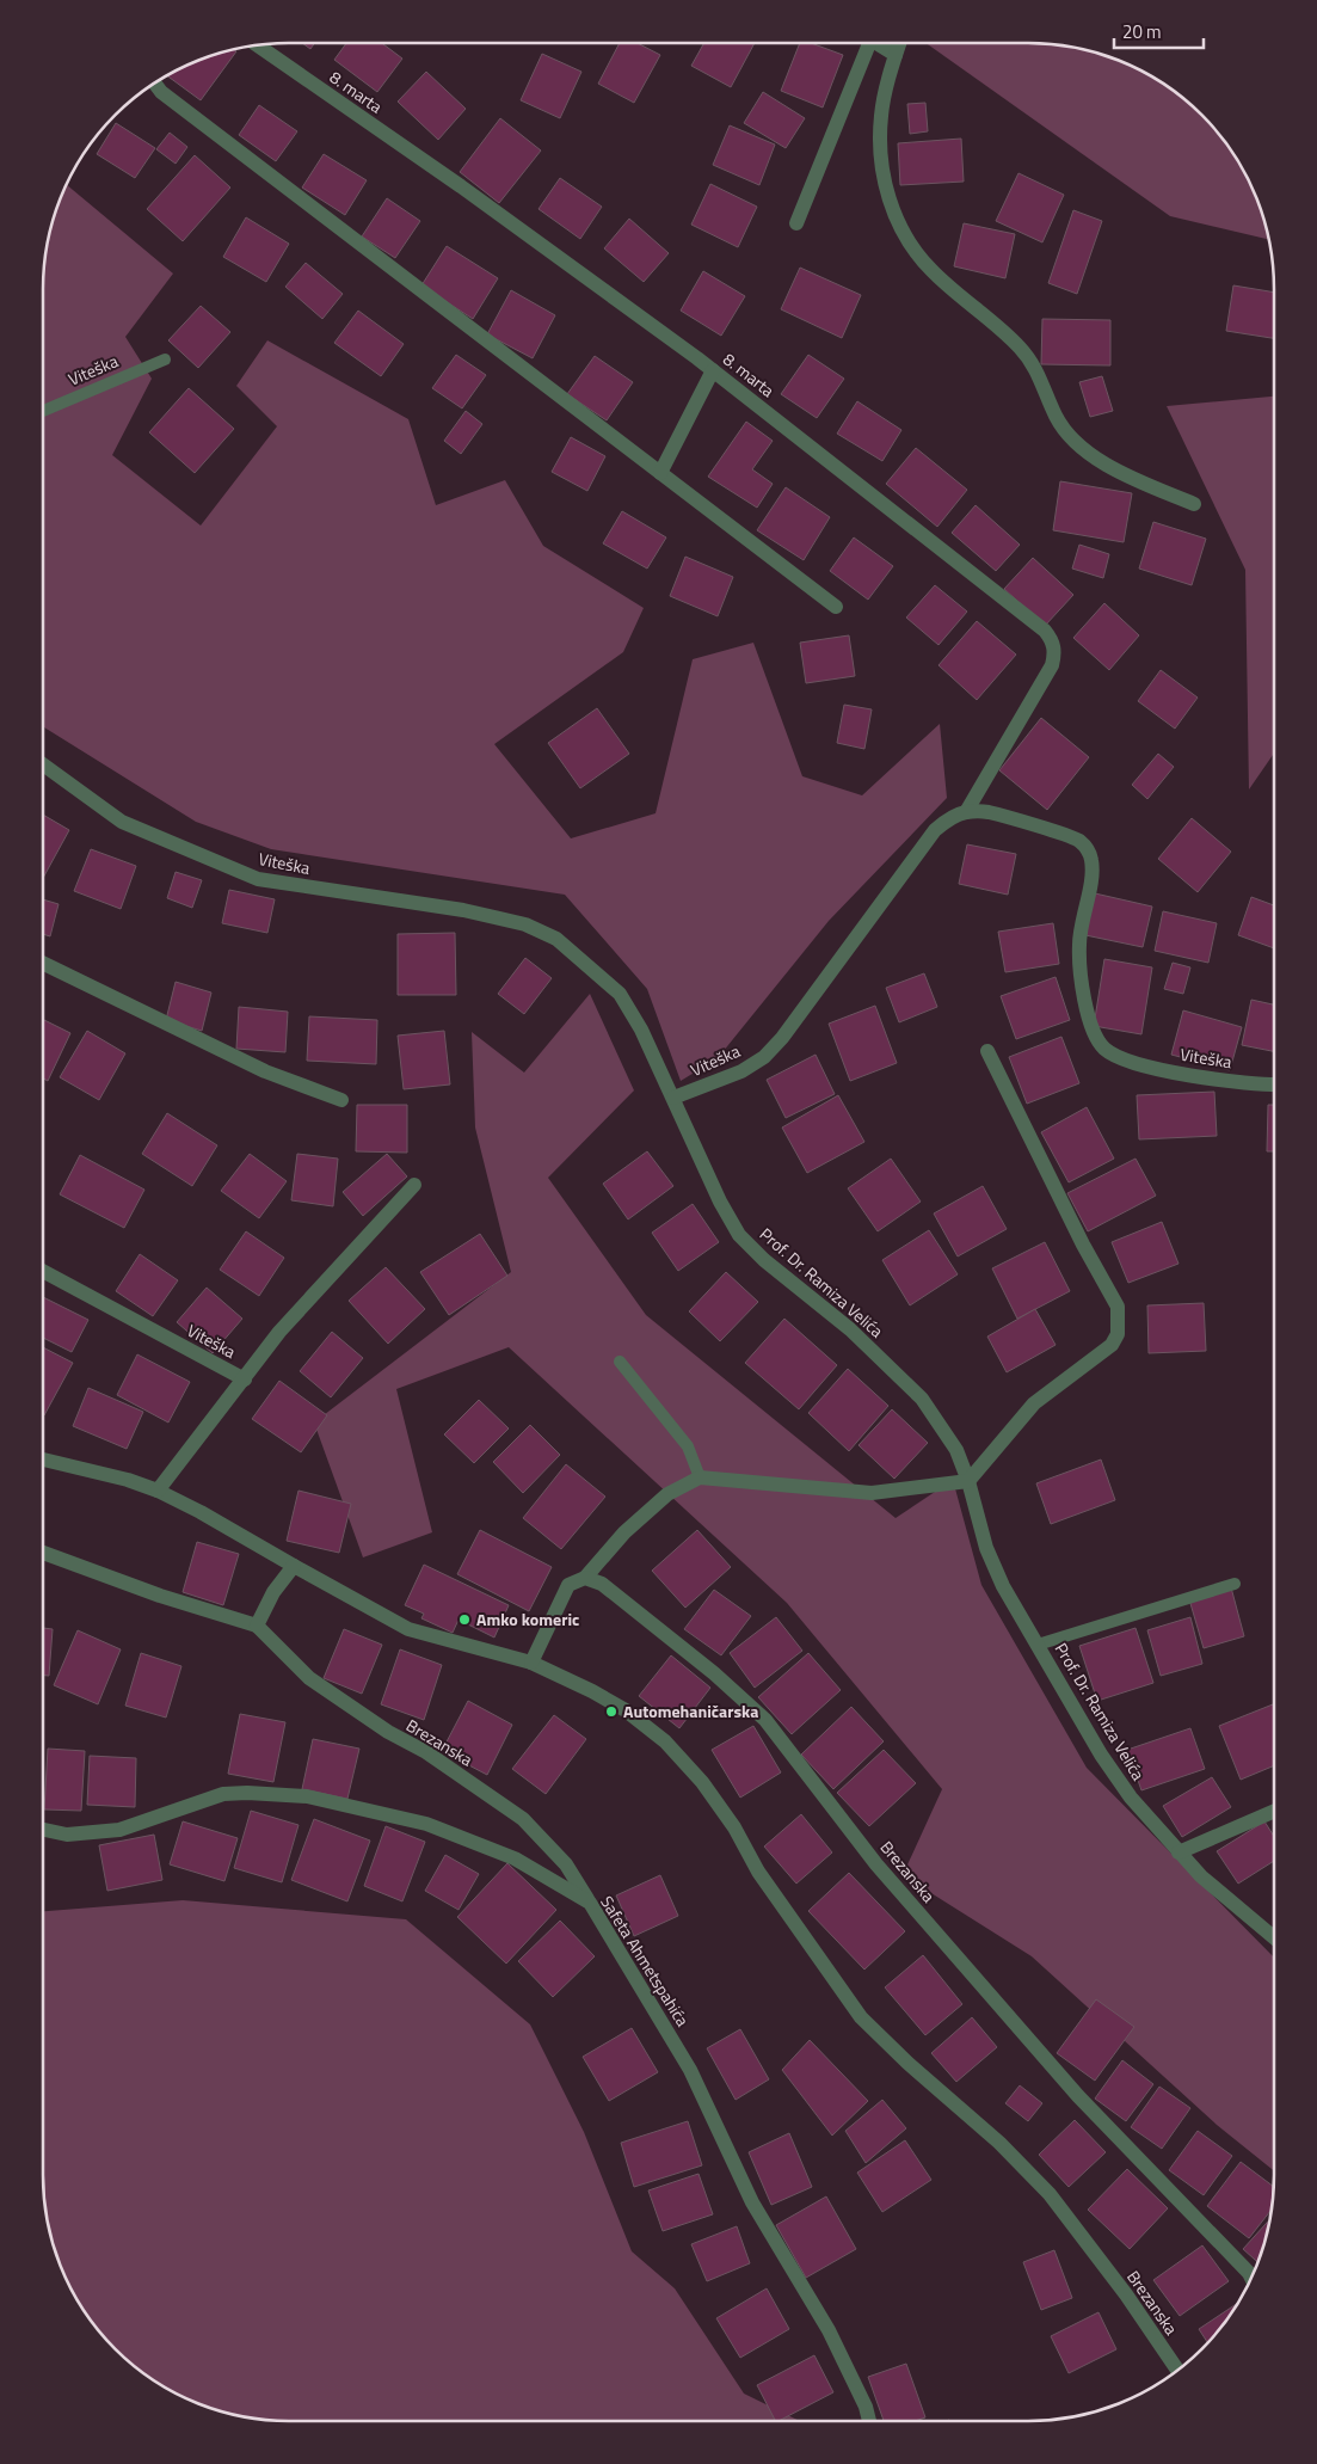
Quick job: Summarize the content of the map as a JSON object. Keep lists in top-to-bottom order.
{
  "streets": {
    "street": [
      "8. marta",
      "Viteška",
      "Prof. Dr. Ramiza Velića",
      "Brezanska",
      "Safeta Ahmetspahića"
    ]
  },
  "crossings": [
    ["8. marta", "Viteška"],
    ["Viteška", "Prof. Dr. Ramiza Velića"],
    ["Brezanska", "Safeta Ahmetspahića"]
  ],
  "places": ["Amko komeric", "Automehaničarska"],
  "scale_bar": "20 m"
}
